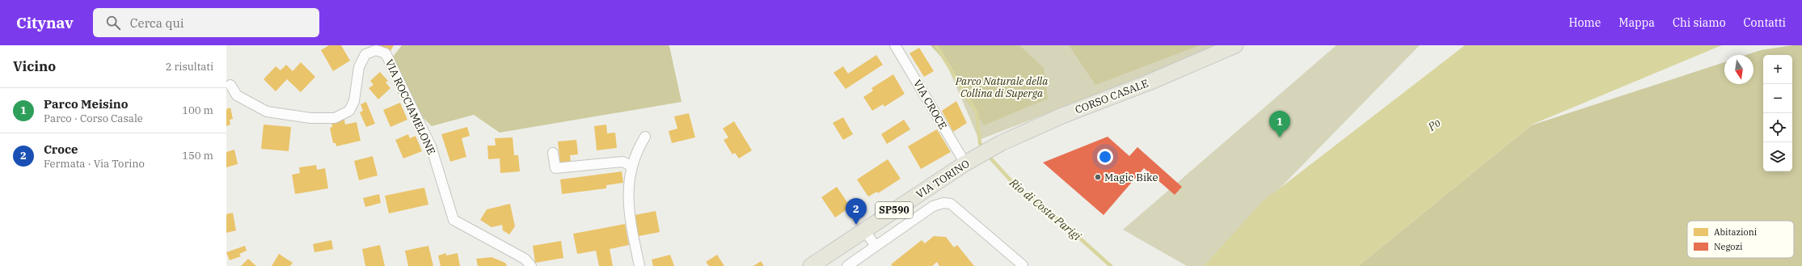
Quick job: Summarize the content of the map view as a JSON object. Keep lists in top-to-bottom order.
{
  "streets": {
    "main road": ["CORSO CASALE", "VIA TORINO", "SP590"],
    "street": ["VIA CROCE", "VIA ROCCIAMELONE"]
  },
  "crossings": [
    ["CORSO CASALE", "VIA CROCE"],
    ["CORSO CASALE", "VIA TORINO"],
    ["VIA CROCE", "VIA TORINO"]
  ],
  "water": ["Po", "Rio di Costa Parigi"],
  "parks": ["Parco Naturale della Collina di Superga"],
  "places": ["Magic Bike"],
  "legend": ["Abitazioni", "Negozi"],
  "north": "bottom",
  "page": {
    "header": "Citynav",
    "search": "Cerca qui",
    "nav": [
      "Home",
      "Mappa",
      "Chi siamo",
      "Contatti"
    ],
    "heading": ["Vicino", "2 risultati"],
    "map_buttons": ["+", "−"],
    "list": [
      {
        "mark": "1",
        "name": "Parco Meisino",
        "note": "Parco · Corso Casale",
        "value": "100 m"
      },
      {
        "mark": "2",
        "name": "Croce",
        "note": "Fermata · Via Torino",
        "value": "150 m"
      }
    ],
    "pins": ["1", "2"]
  }
}
